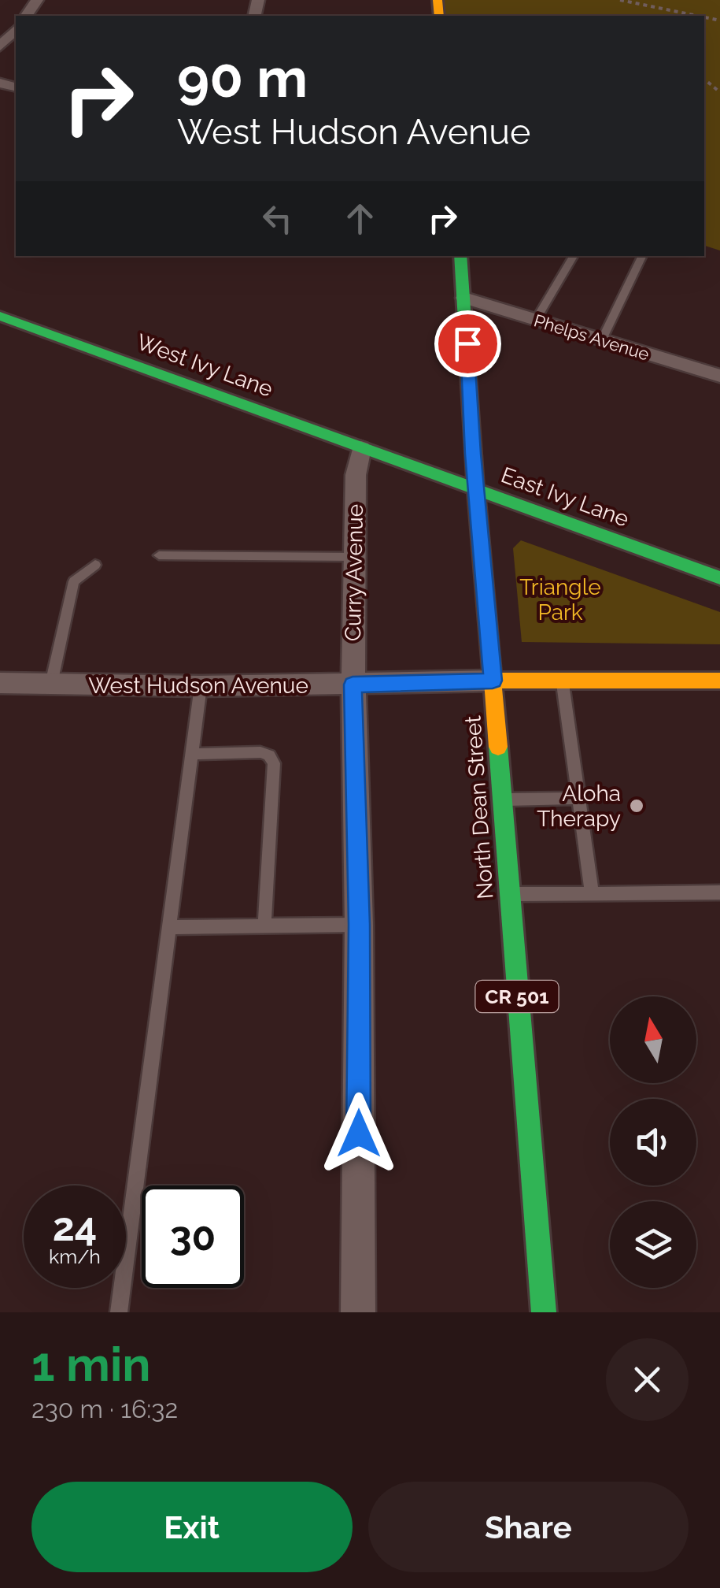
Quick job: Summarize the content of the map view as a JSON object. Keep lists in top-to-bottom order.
{
  "streets": {
    "street": [
      "Phelps Avenue",
      "West Ivy Lane",
      "East Ivy Lane",
      "Curry Avenue",
      "West Hudson Avenue",
      "North Dean Street",
      "CR 501"
    ]
  },
  "crossings": [
    ["Phelps Avenue", "North Dean Street"],
    ["West Ivy Lane", "East Ivy Lane"],
    ["West Ivy Lane", "Curry Avenue"],
    ["East Ivy Lane", "North Dean Street"],
    ["Curry Avenue", "West Hudson Avenue"],
    ["West Hudson Avenue", "North Dean Street"]
  ],
  "parks": ["Triangle Park"],
  "places": ["Aloha Therapy"],
  "north": "top",
  "page": {
    "turn": ["90 m", "West Hudson Avenue"],
    "speed": "24 km/h",
    "limit": "30",
    "heading": ["1 min", "230 m · 16:32"],
    "buttons": ["Exit", "Share"]
  }
}
